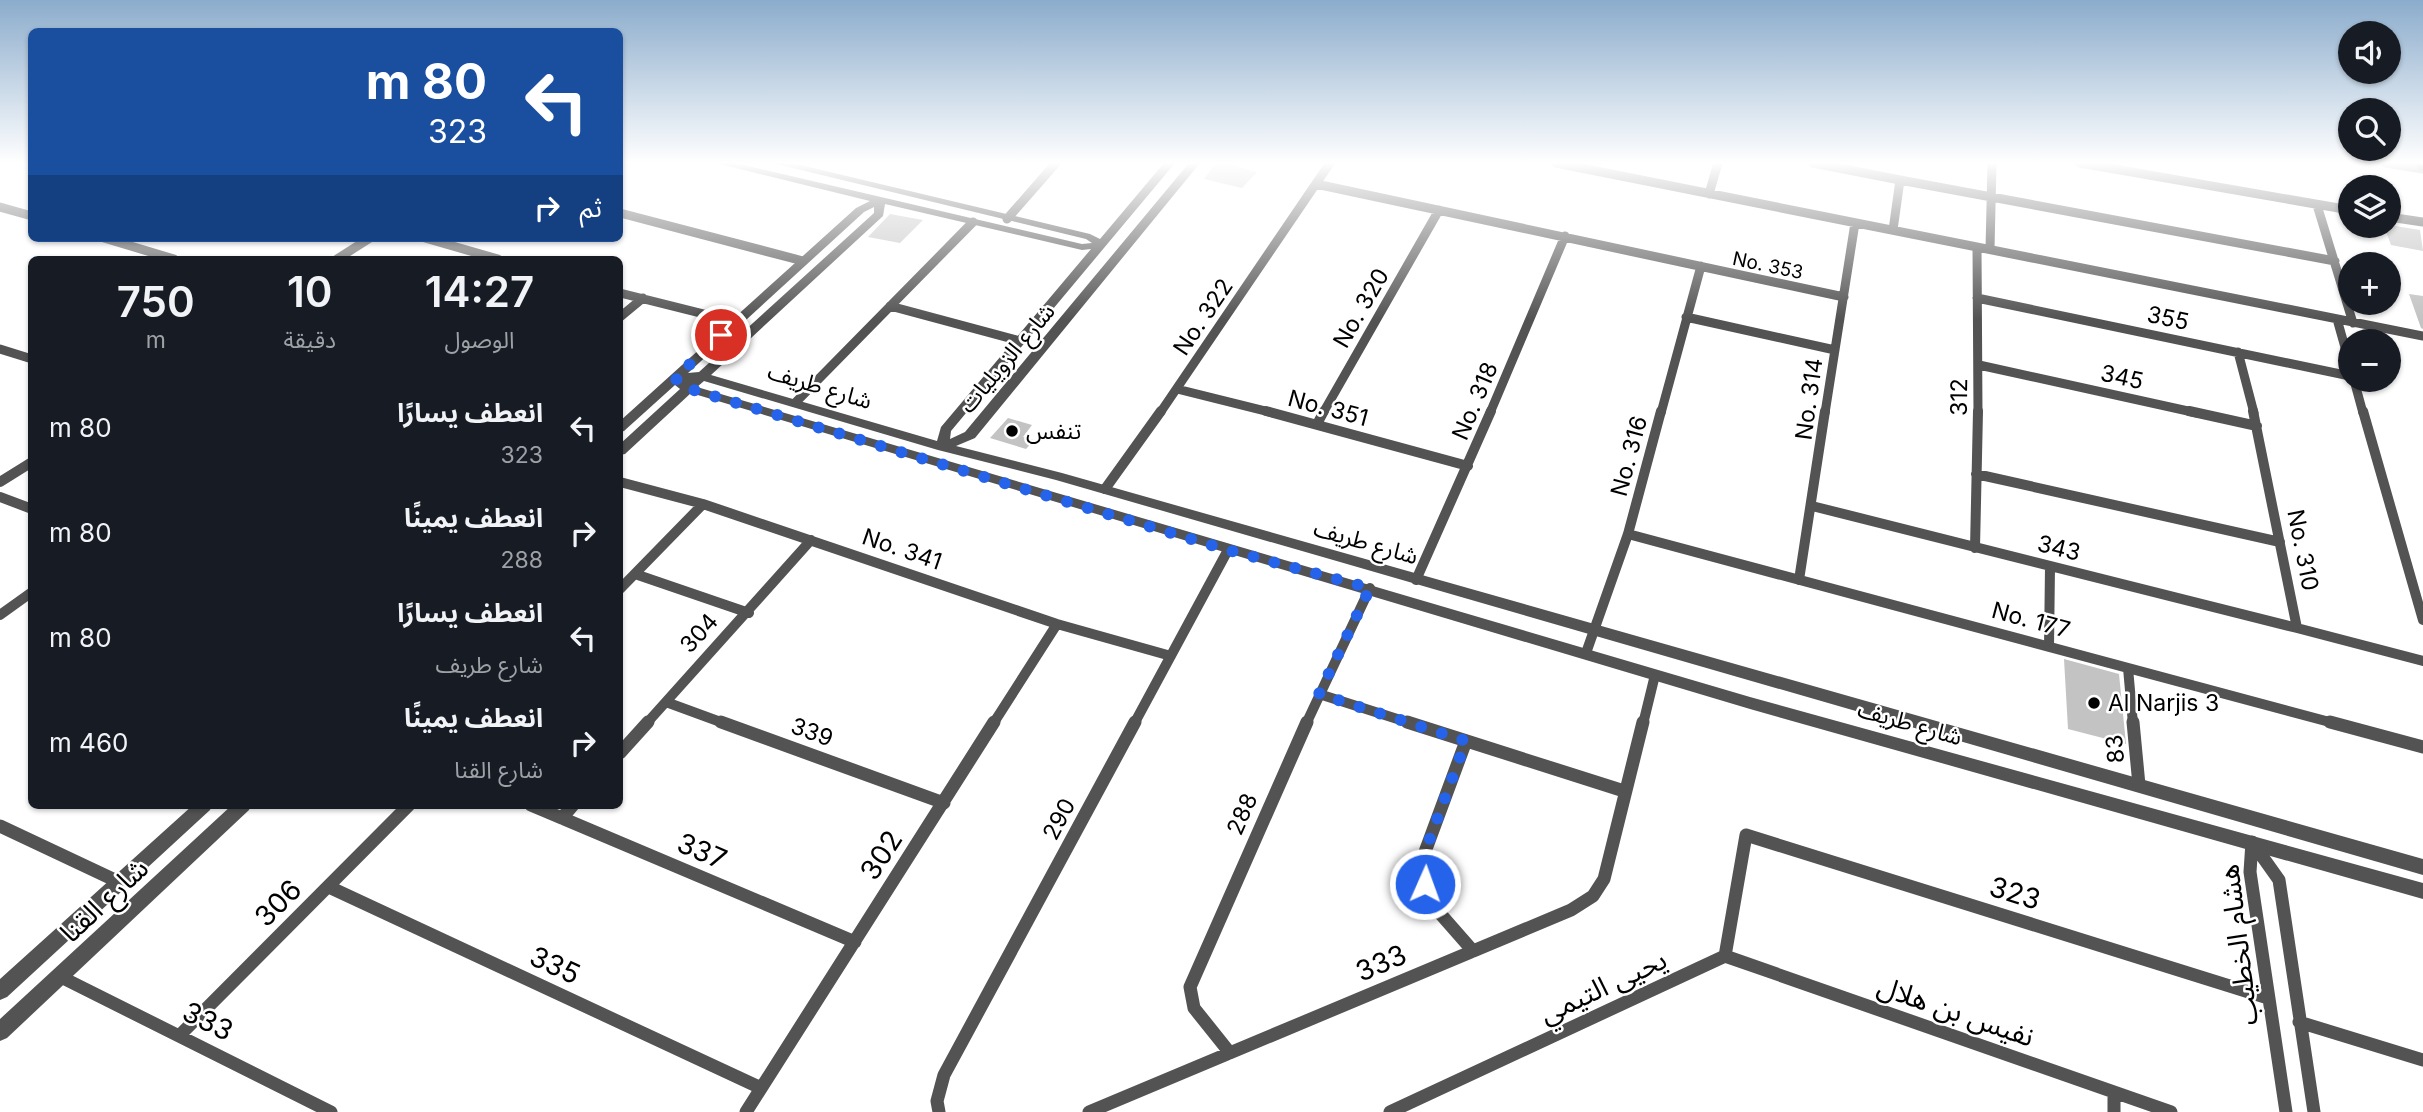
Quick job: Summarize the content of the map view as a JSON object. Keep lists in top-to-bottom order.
{
  "streets": {
    "street": [
      "No. 353",
      "No. 320",
      "No. 322",
      "355",
      "شارع الزويليات",
      "345",
      "شارع طريف",
      "312",
      "No. 314",
      "No. 318",
      "No. 351",
      "No. 316",
      "343",
      "No. 341",
      "No. 310",
      "No. 177",
      "304",
      "339",
      "83",
      "288",
      "290",
      "337",
      "302",
      "323",
      "شارع القنا",
      "306",
      "هشام الخطيب",
      "333",
      "335",
      "يحيى التيمي",
      "نفيس بن هلال"
    ]
  },
  "crossings": [
    ["No. 353", "No. 314"],
    ["No. 353", "No. 318"],
    ["No. 353", "No. 316"],
    ["No. 320", "No. 351"],
    ["No. 322", "شارع طريف"],
    ["No. 322", "No. 351"],
    ["355", "312"],
    ["355", "No. 310"],
    ["شارع الزويليات", "شارع طريف"],
    ["345", "312"],
    ["345", "No. 310"],
    ["شارع طريف", "No. 318"],
    ["شارع طريف", "No. 316"],
    ["شارع طريف", "83"],
    ["شارع طريف", "288"],
    ["شارع طريف", "290"],
    ["شارع طريف", "هشام الخطيب"],
    ["شارع طريف", "333"],
    ["312", "343"],
    ["No. 314", "343"],
    ["No. 314", "No. 177"],
    ["No. 318", "No. 351"],
    ["No. 316", "No. 177"],
    ["343", "No. 310"],
    ["No. 341", "304"],
    ["No. 341", "290"],
    ["No. 341", "302"],
    ["No. 177", "83"],
    ["304", "339"],
    ["339", "302"],
    ["288", "333"],
    ["337", "302"],
    ["302", "335"],
    ["323", "هشام الخطيب"],
    ["323", "يحيى التيمي"],
    ["323", "نفيس بن هلال"],
    ["شارع القنا", "333"],
    ["306", "333"],
    ["306", "335"],
    ["يحيى التيمي", "نفيس بن هلال"]
  ],
  "places": ["تنفس", "Al Narjis 3"],
  "page": {
    "map_buttons": ["+", "−"],
    "turn": ["80 m", "323"],
    "then": "ثم",
    "eta": [
      "14:27",
      "الوصول",
      "10",
      "دقيقة",
      "750",
      "m"
    ],
    "list": [
      {
        "name": "انعطف يسارًا",
        "note": "323",
        "value": "80 m"
      },
      {
        "name": "انعطف يمينًا",
        "note": "288",
        "value": "80 m"
      },
      {
        "name": "انعطف يسارًا",
        "note": "شارع طريف",
        "value": "80 m"
      },
      {
        "name": "انعطف يمينًا",
        "note": "شارع القنا",
        "value": "460 m"
      }
    ]
  }
}
